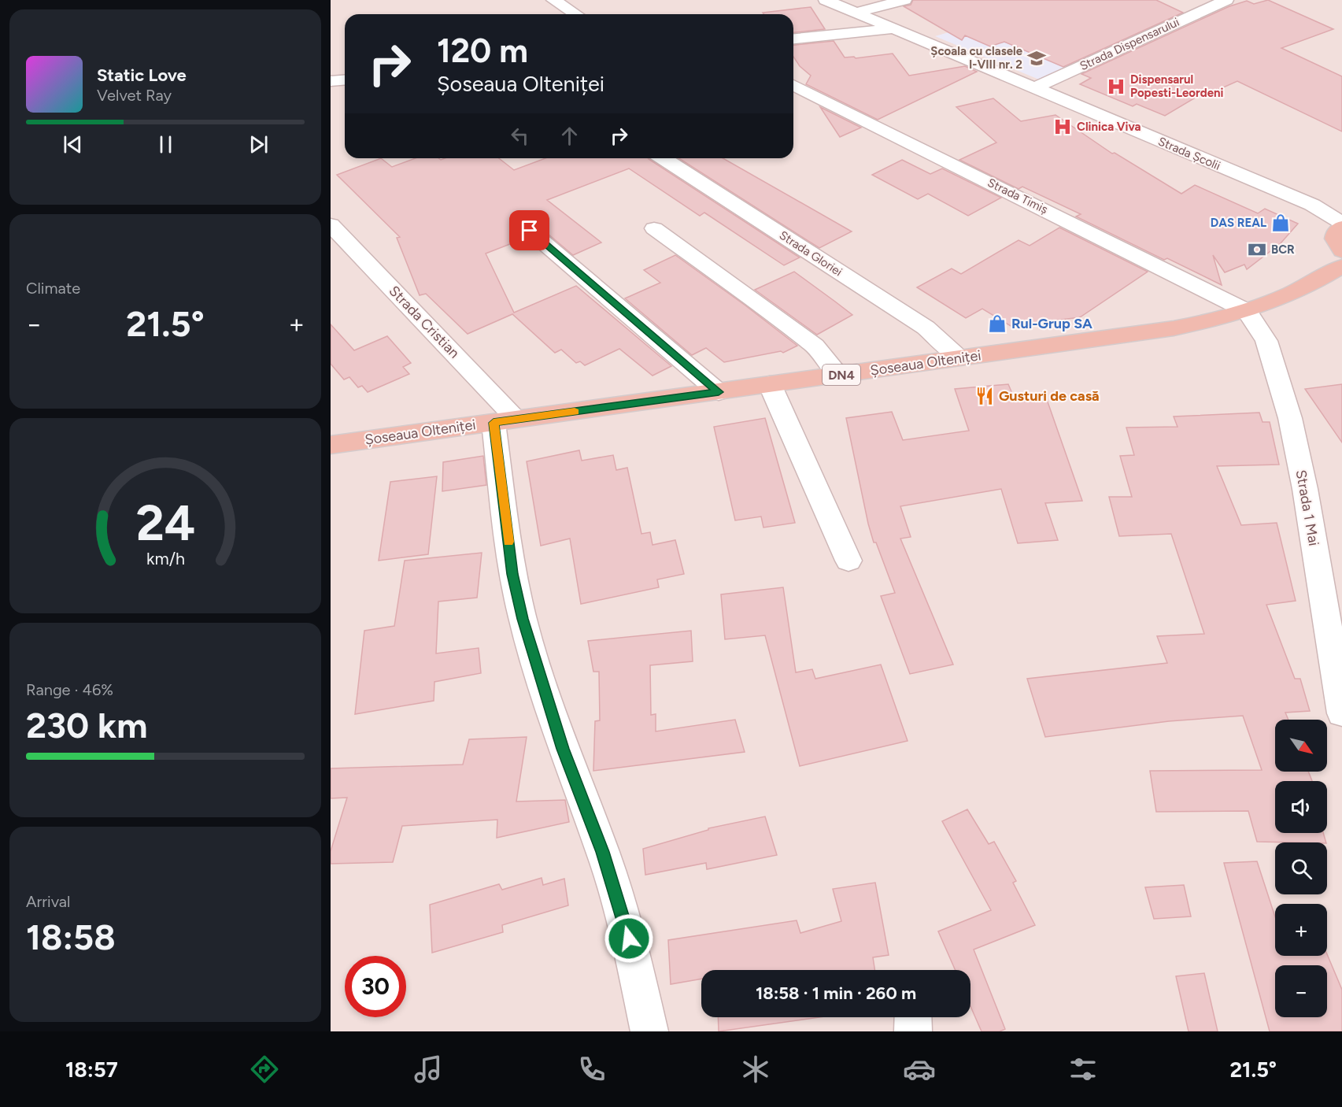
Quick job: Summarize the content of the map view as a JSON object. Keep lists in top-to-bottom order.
{
  "streets": {
    "main road": ["Șoseaua Olteniței", "DN4"],
    "street": [
      "Strada Dispensarului",
      "Strada Școlii",
      "Strada Timiș",
      "Strada Gloriei",
      "Strada Cristian",
      "Strada 1 Mai"
    ]
  },
  "crossings": [
    ["Strada Dispensarului", "Strada Școlii"],
    ["Strada Timiș", "Șoseaua Olteniței"],
    ["Strada Timiș", "Strada 1 Mai"],
    ["Strada Gloriei", "Șoseaua Olteniței"],
    ["Strada Cristian", "Șoseaua Olteniței"],
    ["Șoseaua Olteniței", "Strada 1 Mai"]
  ],
  "places": {
    "school or university": ["Școala cu clasele I-VIII nr. 2"],
    "hospital": ["Dispensarul Popesti-Leordeni", "Clinica Viva"],
    "shop": ["DAS REAL", "Rul-Grup SA"],
    "bank": ["BCR"],
    "restaurant": ["Gusturi de casă"]
  },
  "north": "bottom right",
  "page": {
    "turn": ["120 m", "Șoseaua Olteniței"],
    "song": ["Static Love", "Velvet Ray"],
    "tile": [
      "Climate",
      ["Range · 46%", "230 km"],
      ["Arrival", "18:58"]
    ],
    "heat": ["−", "21.5°", "+"],
    "map_buttons": ["+", "−"],
    "limit": "30",
    "trip": "18:58 · 1 min · 260 m",
    "tabs": ["18:57", "21.5°"],
    "gauge": ["24", "km/h"]
  }
}
